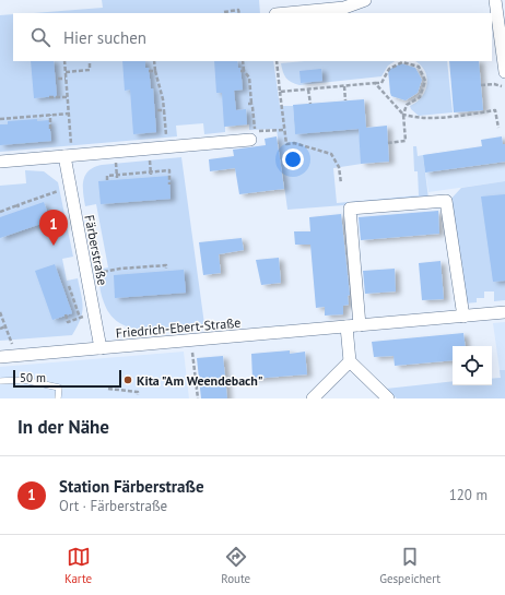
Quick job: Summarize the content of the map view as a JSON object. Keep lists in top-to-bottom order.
{
  "streets": {
    "street": ["Färberstraße", "Friedrich-Ebert-Straße"]
  },
  "crossings": [
    ["Färberstraße", "Friedrich-Ebert-Straße"]
  ],
  "places": ["Kita \"Am Weendebach\""],
  "scale_bar": "50 m",
  "page": {
    "search": "Hier suchen",
    "pins": "1",
    "scale": "50 m",
    "heading": "In der Nähe",
    "list": [
      {
        "mark": "1",
        "name": "Station Färberstraße",
        "note": "Ort · Färberstraße",
        "value": "120 m"
      }
    ],
    "nav": ["Karte", "Route", "Gespeichert"]
  }
}
